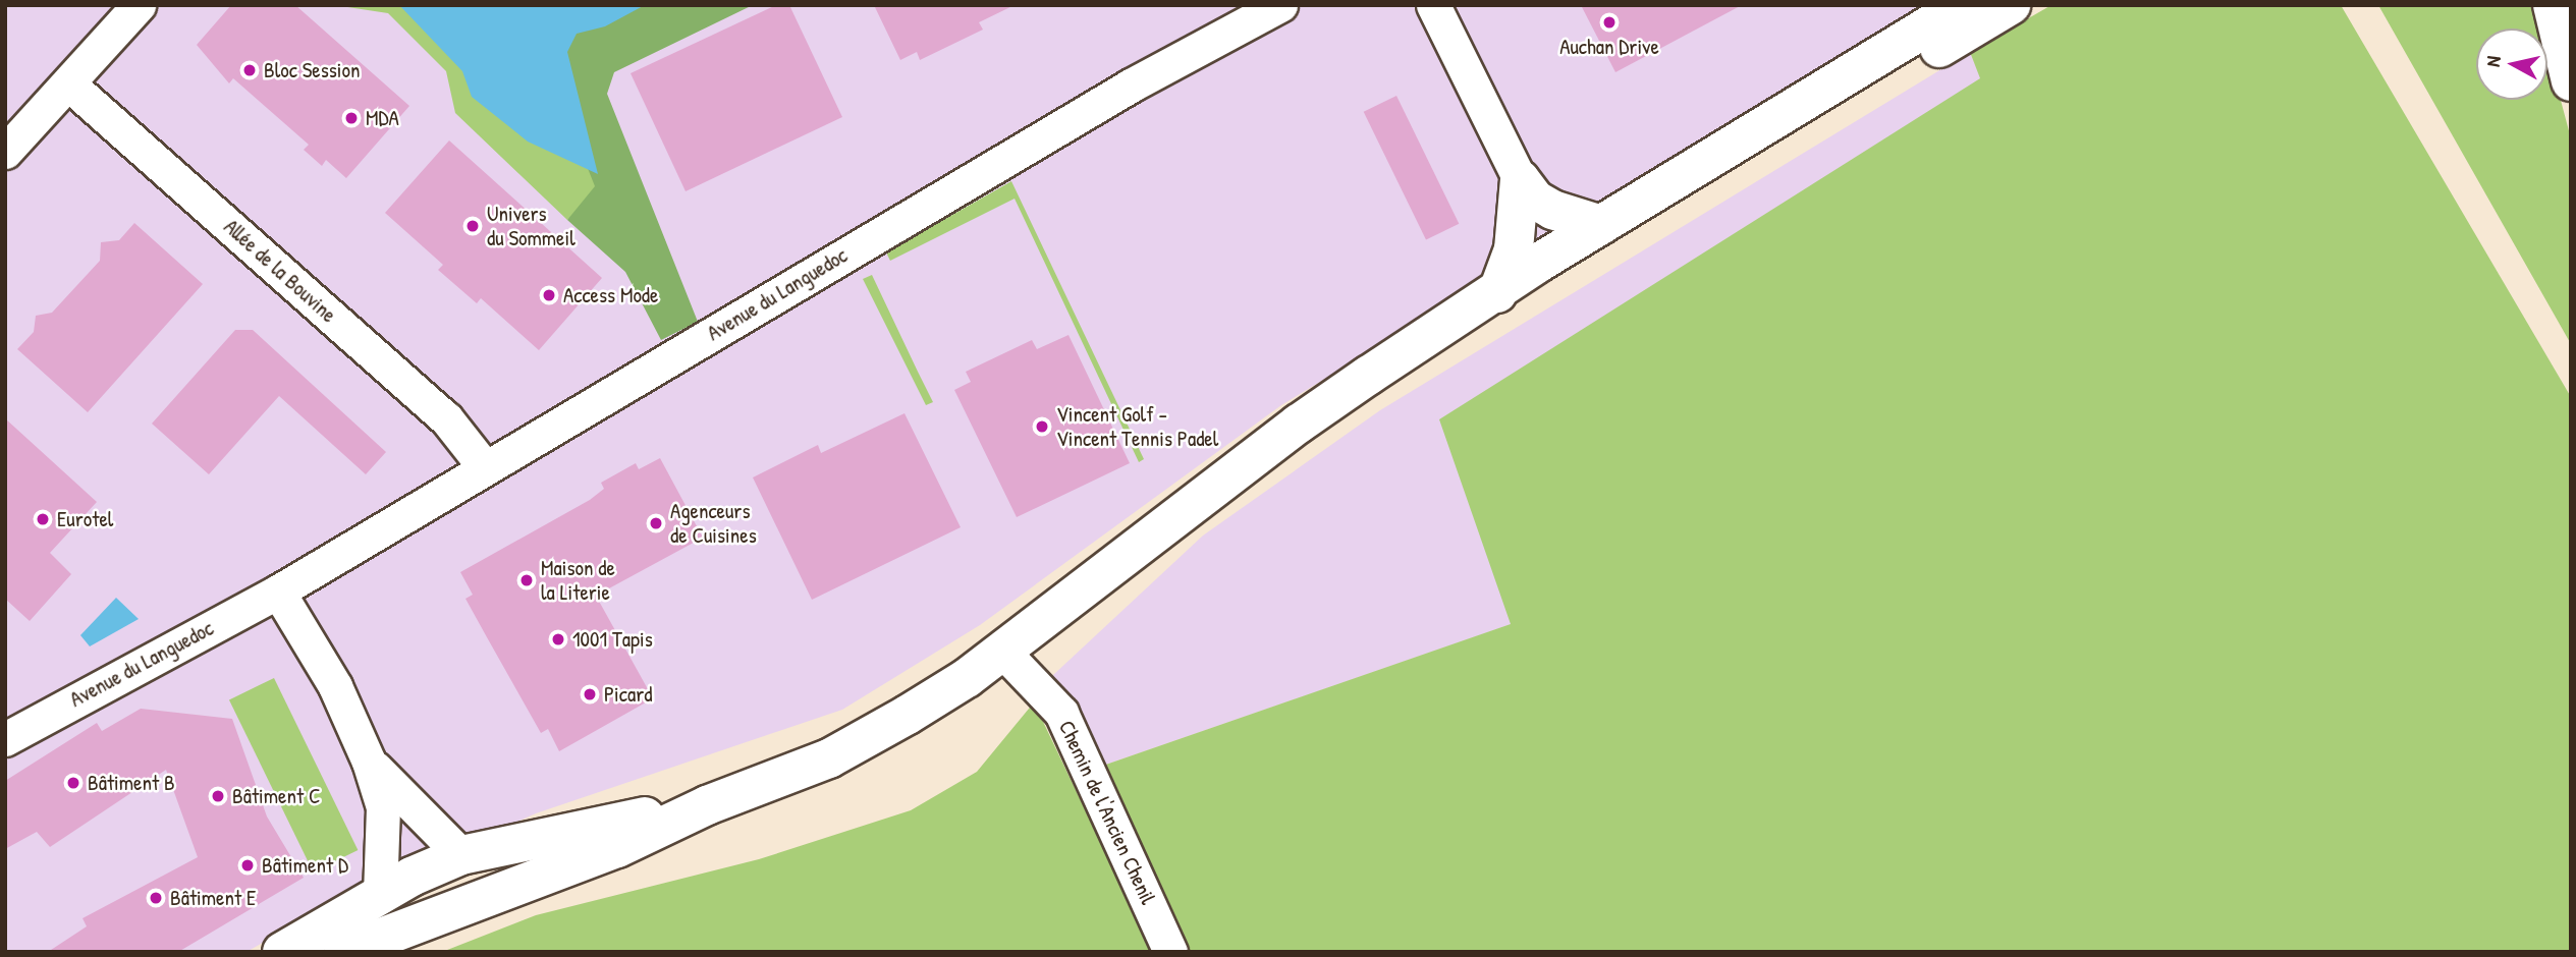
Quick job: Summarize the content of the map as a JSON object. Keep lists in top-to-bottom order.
{
  "streets": {
    "street": ["Allée de la Bouvine", "Avenue du Languedoc", "Chemin de l'Ancien Chenil"]
  },
  "crossings": [
    ["Allée de la Bouvine", "Avenue du Languedoc"]
  ],
  "places": [
    "Auchan Drive",
    "Bloc Session",
    "MDA",
    "Univers du Sommeil",
    "Access Mode",
    "Vincent Golf - Vincent Tennis Padel",
    "Eurotel",
    "Agenceurs de Cuisines",
    "Maison de la Literie",
    "1001 Tapis",
    "Picard",
    "Bâtiment B",
    "Bâtiment C",
    "Bâtiment D",
    "Bâtiment E"
  ],
  "north": "left"
}
